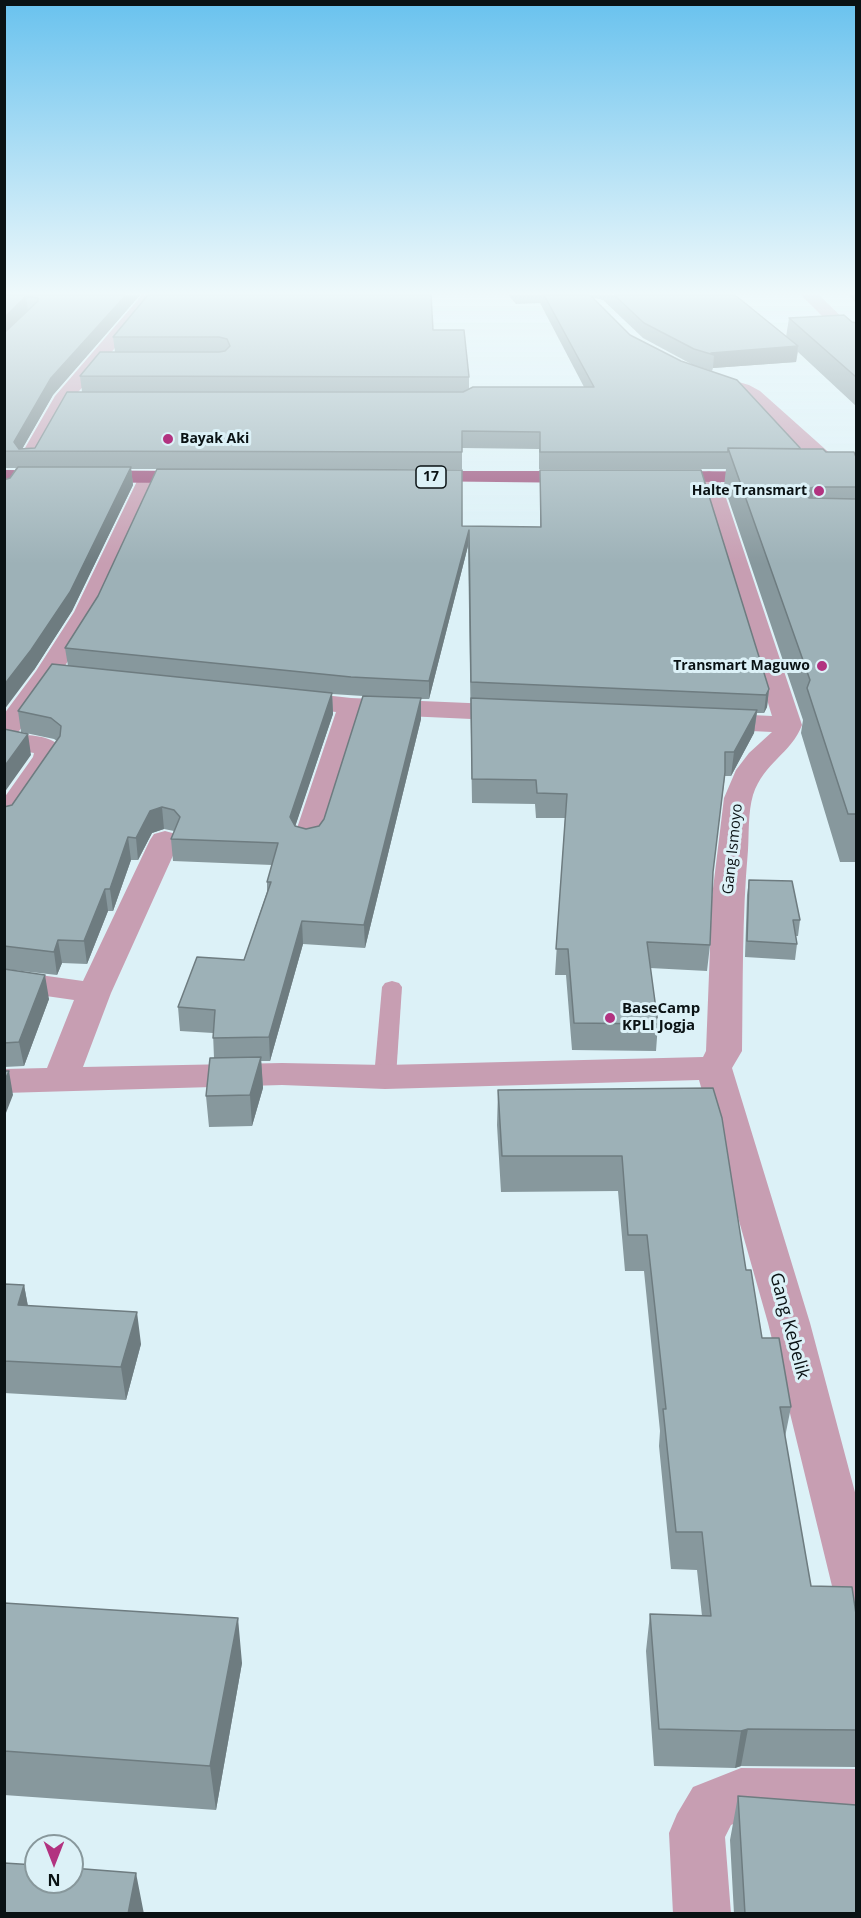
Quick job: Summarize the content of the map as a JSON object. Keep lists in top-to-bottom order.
{
  "streets": {
    "highway": ["17"],
    "street": ["Gang Ismoyo", "Gang Kebelik"]
  },
  "crossings": [
    ["Gang Ismoyo", "Gang Kebelik"]
  ],
  "places": [
    "Bayak Aki",
    "Halte Transmart",
    "Transmart Maguwo",
    "BaseCamp KPLI Jogja"
  ],
  "north": "bottom"
}
